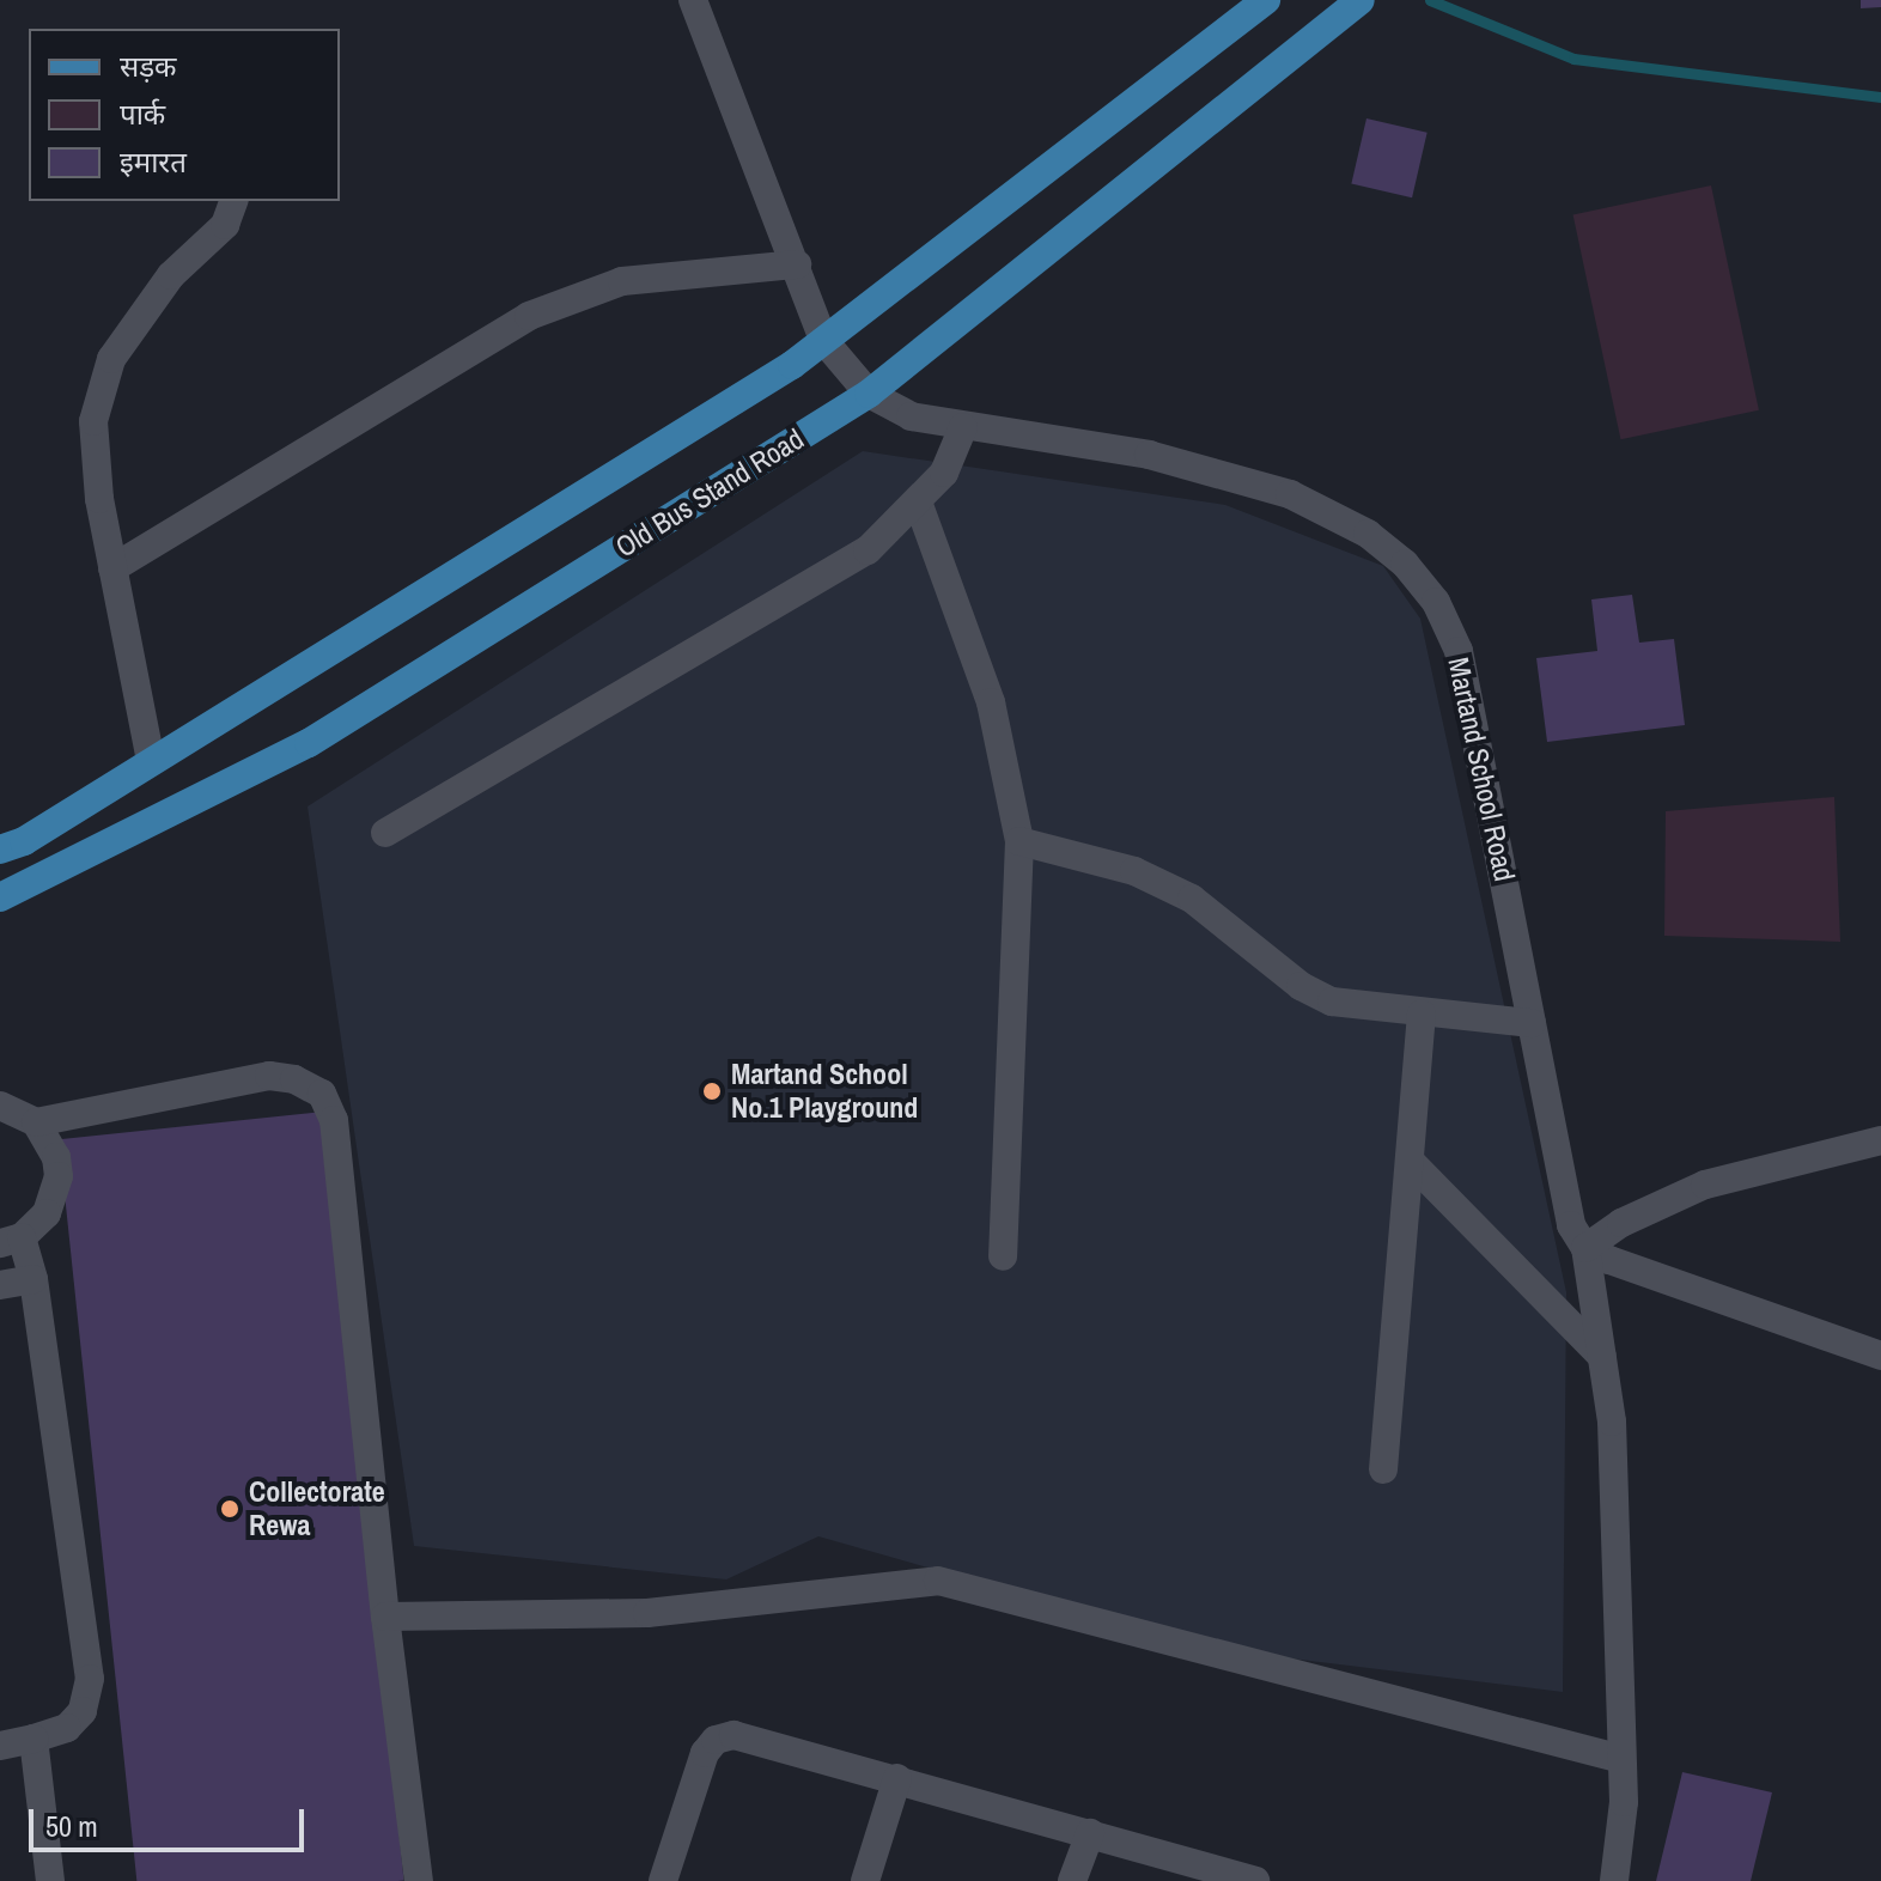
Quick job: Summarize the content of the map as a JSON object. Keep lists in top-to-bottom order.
{
  "streets": {
    "main road": ["Old Bus Stand Road"],
    "street": ["Martand School Road"]
  },
  "crossings": [
    ["Old Bus Stand Road", "Martand School Road"]
  ],
  "places": ["Martand School No.1 Playground", "Collectorate Rewa"],
  "legend": ["सड़क", "पार्क", "इमारत"],
  "scale_bar": "50 m"
}
